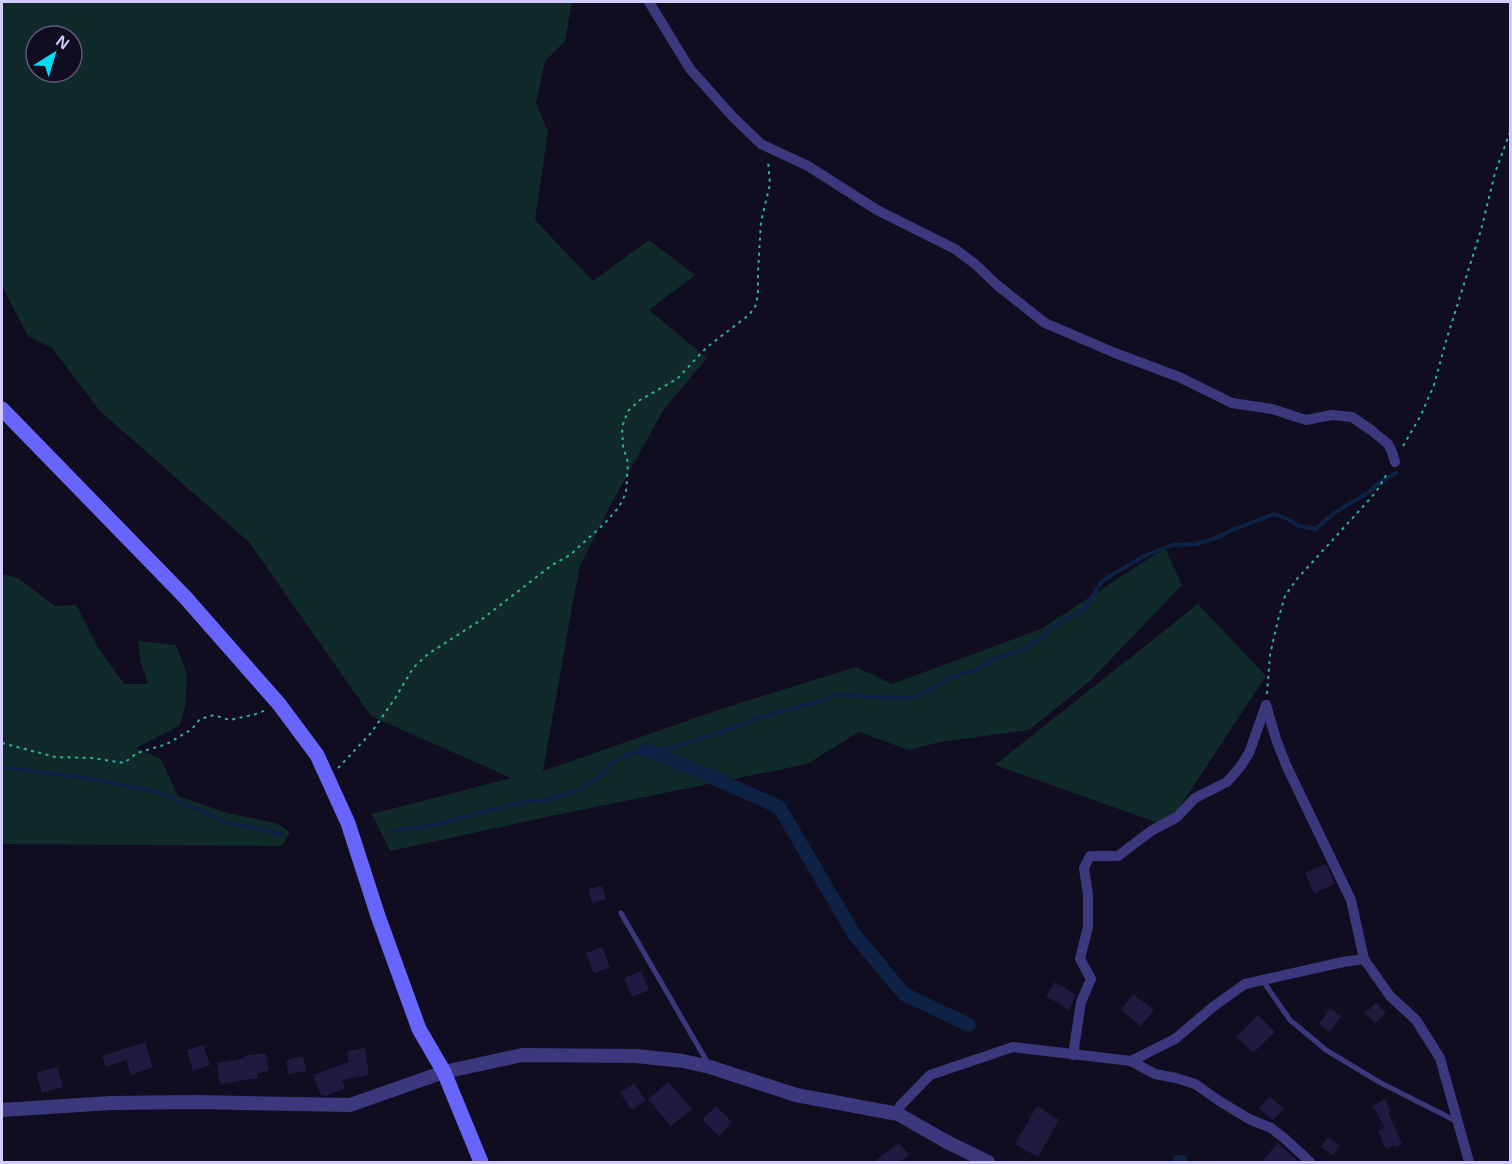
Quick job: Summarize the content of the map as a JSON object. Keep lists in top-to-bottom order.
{
  "north": "top right"
}
